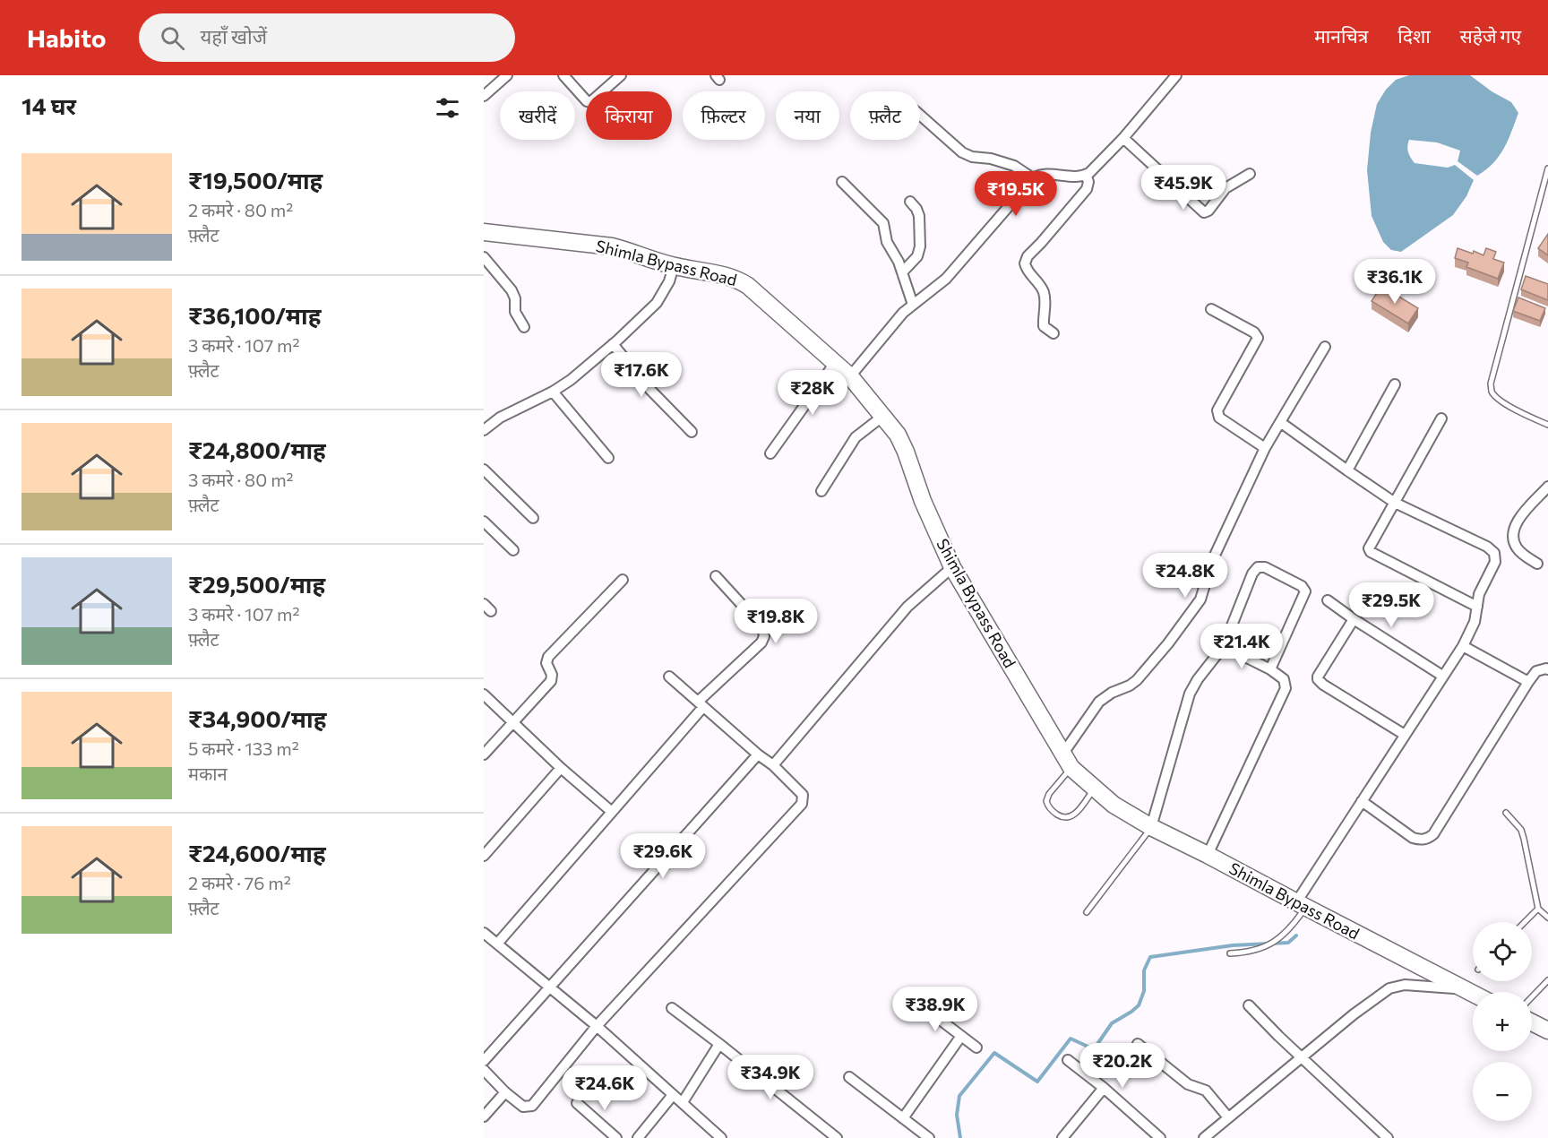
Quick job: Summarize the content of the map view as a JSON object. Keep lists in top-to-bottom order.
{
  "streets": {
    "highway": ["Shimla Bypass Road"]
  },
  "page": {
    "header": "Habito",
    "search": "यहाँ खोजें",
    "nav": ["मानचित्र", "दिशा", "सहेजे गए"],
    "heading": "14 घर",
    "chip": [
      "खरीदें",
      "किराया",
      "फ़िल्टर",
      "नया",
      "फ़्लैट"
    ],
    "list": [
      {
        "name": "₹19,500/माह",
        "note": "2 कमरे · 80 m² · फ़्लैट"
      },
      {
        "name": "₹36,100/माह",
        "note": "3 कमरे · 107 m² · फ़्लैट"
      },
      {
        "name": "₹24,800/माह",
        "note": "3 कमरे · 80 m² · फ़्लैट"
      },
      {
        "name": "₹29,500/माह",
        "note": "3 कमरे · 107 m² · फ़्लैट"
      },
      {
        "name": "₹34,900/माह",
        "note": "5 कमरे · 133 m² · मकान"
      },
      {
        "name": "₹24,600/माह",
        "note": "2 कमरे · 76 m² · फ़्लैट"
      }
    ],
    "price": [
      "₹45.9K",
      "₹19.5K",
      "₹36.1K",
      "₹17.6K",
      "₹28K",
      "₹24.8K",
      "₹29.5K",
      "₹19.8K",
      "₹21.4K",
      "₹29.6K",
      "₹38.9K",
      "₹20.2K",
      "₹34.9K",
      "₹24.6K"
    ],
    "map_buttons": ["+", "−"]
  }
}
